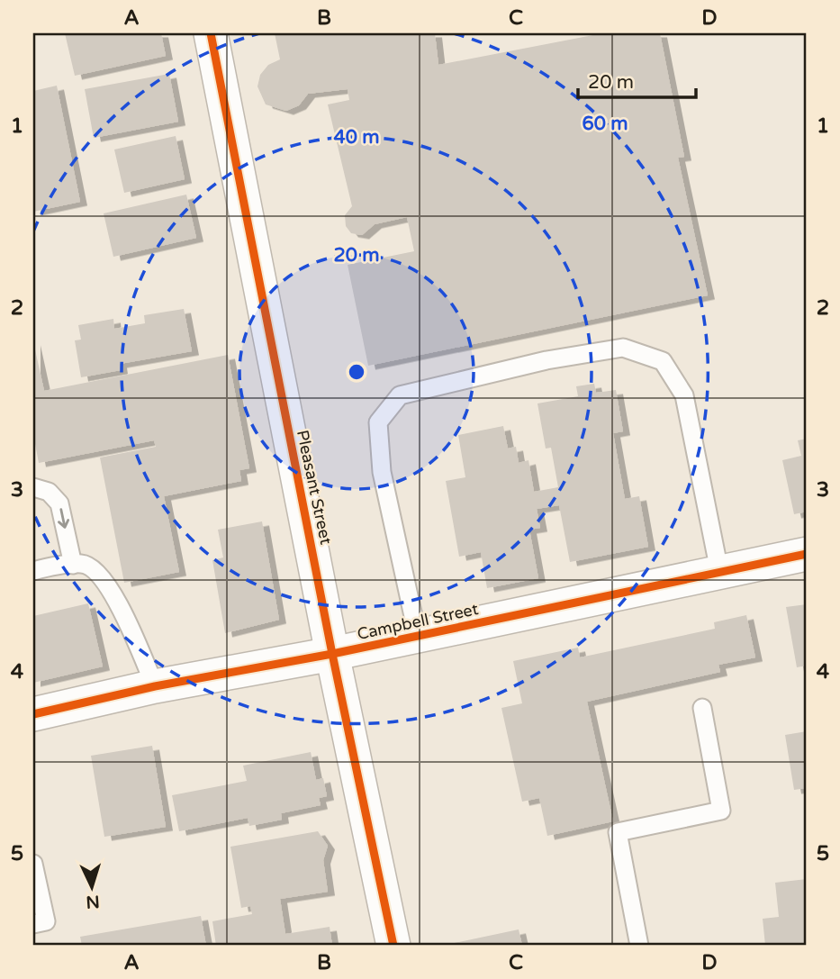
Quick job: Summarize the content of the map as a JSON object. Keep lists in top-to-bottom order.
{
  "streets": {
    "street": ["Pleasant Street", "Campbell Street"]
  },
  "crossings": [
    ["Pleasant Street", "Campbell Street"]
  ],
  "scale_bar": "20 m",
  "north": "bottom",
  "grid": {
    "columns": [
      "A",
      "B",
      "C",
      "D"
    ],
    "rows": [
      "1",
      "2",
      "3",
      "4",
      "5"
    ]
  },
  "rings": ["60 m", "40 m", "20 m"]
}
